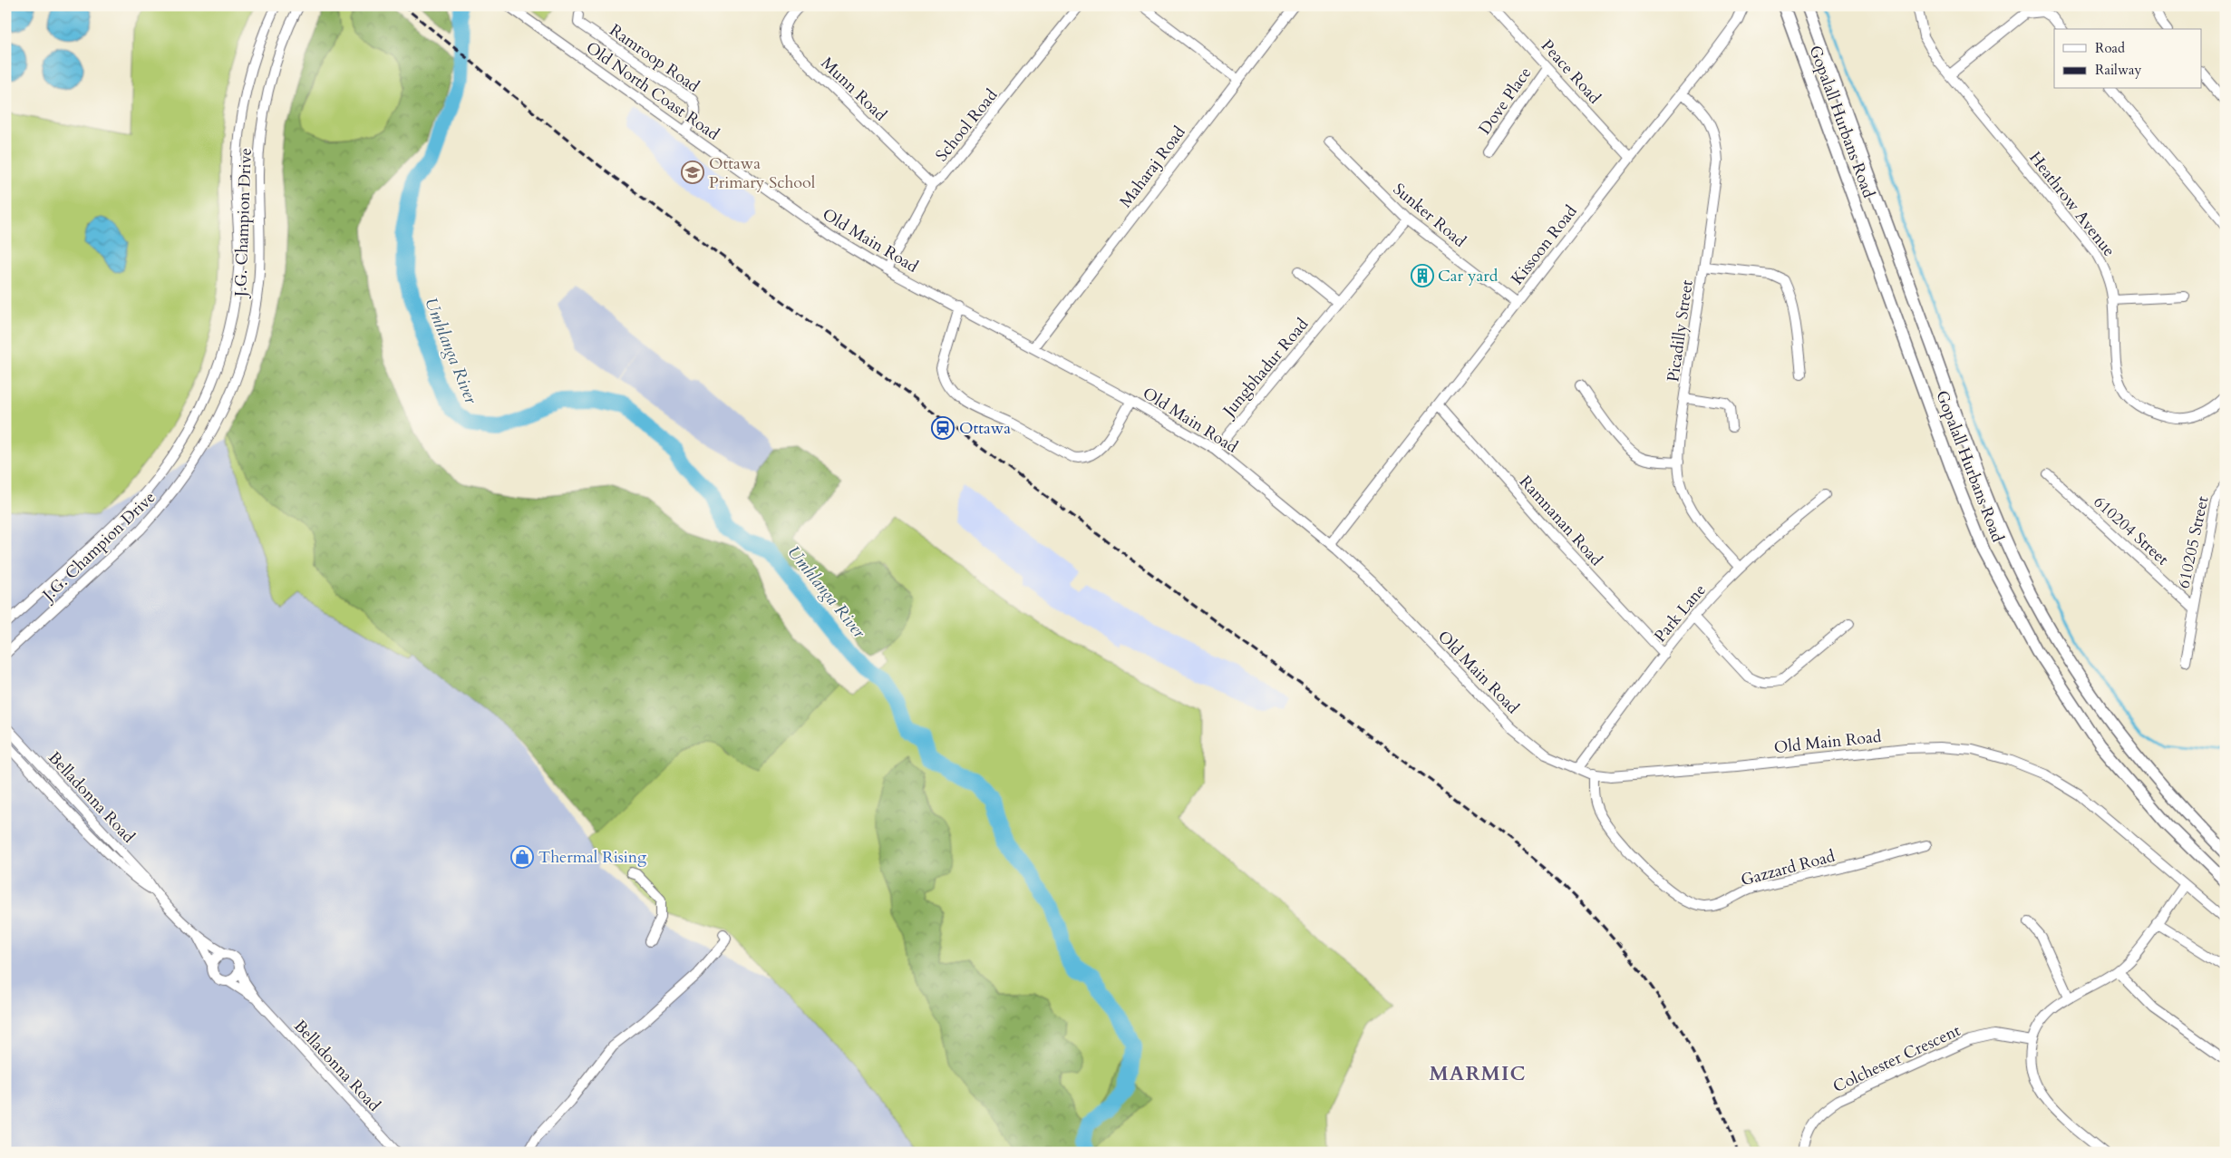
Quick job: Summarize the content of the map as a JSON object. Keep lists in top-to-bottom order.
{
  "streets": {
    "main road": ["Gopalall Hurbans Road"],
    "street": [
      "Ramroop Road",
      "Peace Road",
      "Munn Road",
      "Old North Coast Road",
      "Dove Place",
      "School Road",
      "Maharaj Road",
      "Heathrow Avenue",
      "Sunker Road",
      "J.G. Champion Drive",
      "Old Main Road",
      "Kissoon Road",
      "Picadilly Street",
      "Jungbhadur Road",
      "Ramnanan Road",
      "610204 Street",
      "610205 Street",
      "Park Lane",
      "Belladonna Road",
      "Gazzard Road",
      "Colchester Crescent"
    ]
  },
  "crossings": [
    ["Ramroop Road", "Old North Coast Road"],
    ["Peace Road", "Dove Place"],
    ["Peace Road", "Kissoon Road"],
    ["Munn Road", "School Road"],
    ["Old North Coast Road", "Old Main Road"],
    ["School Road", "Old Main Road"],
    ["Maharaj Road", "Old Main Road"],
    ["Sunker Road", "Kissoon Road"],
    ["Sunker Road", "Jungbhadur Road"],
    ["Old Main Road", "Kissoon Road"],
    ["Old Main Road", "Jungbhadur Road"],
    ["Old Main Road", "Park Lane"],
    ["Old Main Road", "Gazzard Road"],
    ["Kissoon Road", "Picadilly Street"],
    ["Kissoon Road", "Ramnanan Road"],
    ["Picadilly Street", "Park Lane"],
    ["Ramnanan Road", "Park Lane"],
    ["610204 Street", "610205 Street"]
  ],
  "districts": ["MARMIC"],
  "water": ["Umhlanga River"],
  "places": {
    "school or university": ["Ottawa Primary School"],
    "building": ["Car yard"],
    "station": ["Ottawa"],
    "shop": ["Thermal Rising"]
  },
  "legend": ["Road", "Railway"]
}
